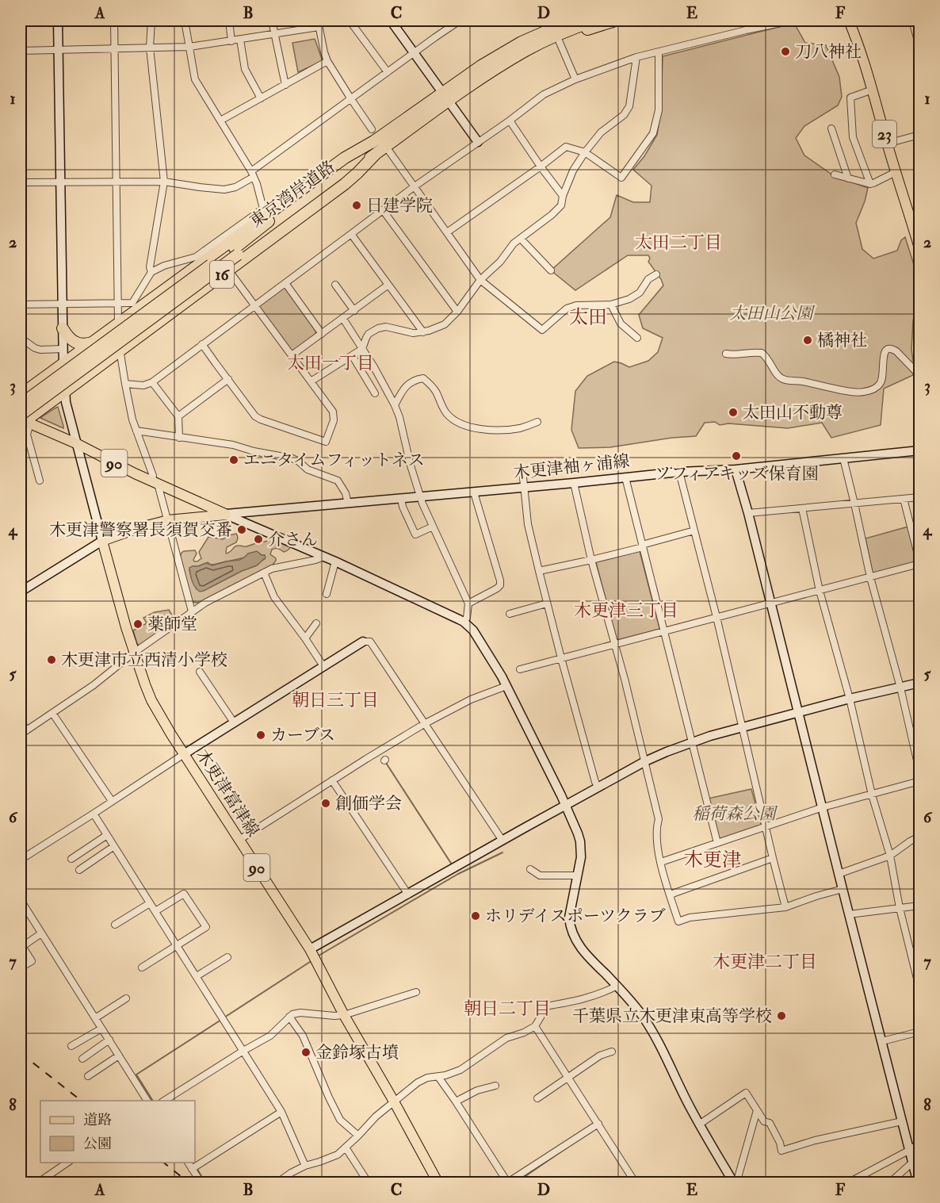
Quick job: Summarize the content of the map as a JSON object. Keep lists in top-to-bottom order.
{
  "streets": {
    "highway": ["東京湾岸道路", "16"],
    "main road": ["23", "90", "木更津富津線"],
    "street": ["木更津袖ヶ浦線"]
  },
  "crossings": [
    ["東京湾岸道路", "16"],
    ["東京湾岸道路", "90"],
    ["16", "90"],
    ["90", "木更津袖ヶ浦線"]
  ],
  "districts": [
    "太田二丁目",
    "太田",
    "太田一丁目",
    "木更津三丁目",
    "朝日三丁目",
    "木更津",
    "木更津二丁目",
    "朝日二丁目"
  ],
  "parks": ["太田山公園", "稲荷森公園"],
  "places": [
    "刀八神社",
    "日建学院",
    "橘神社",
    "太田山不動尊",
    "ソフィアキッズ保育園",
    "エニタイムフィットネス",
    "木更津警察署長須賀交番",
    "介さん",
    "薬師堂",
    "木更津市立西清小学校",
    "カーブス",
    "創価学会",
    "ホリデイスポーツクラブ",
    "千葉県立木更津東高等学校",
    "金鈴塚古墳"
  ],
  "legend": ["道路", "公園"],
  "grid": {
    "columns": [
      "A",
      "B",
      "C",
      "D",
      "E",
      "F"
    ],
    "rows": [
      "1",
      "2",
      "3",
      "4",
      "5",
      "6",
      "7",
      "8"
    ]
  }
}
